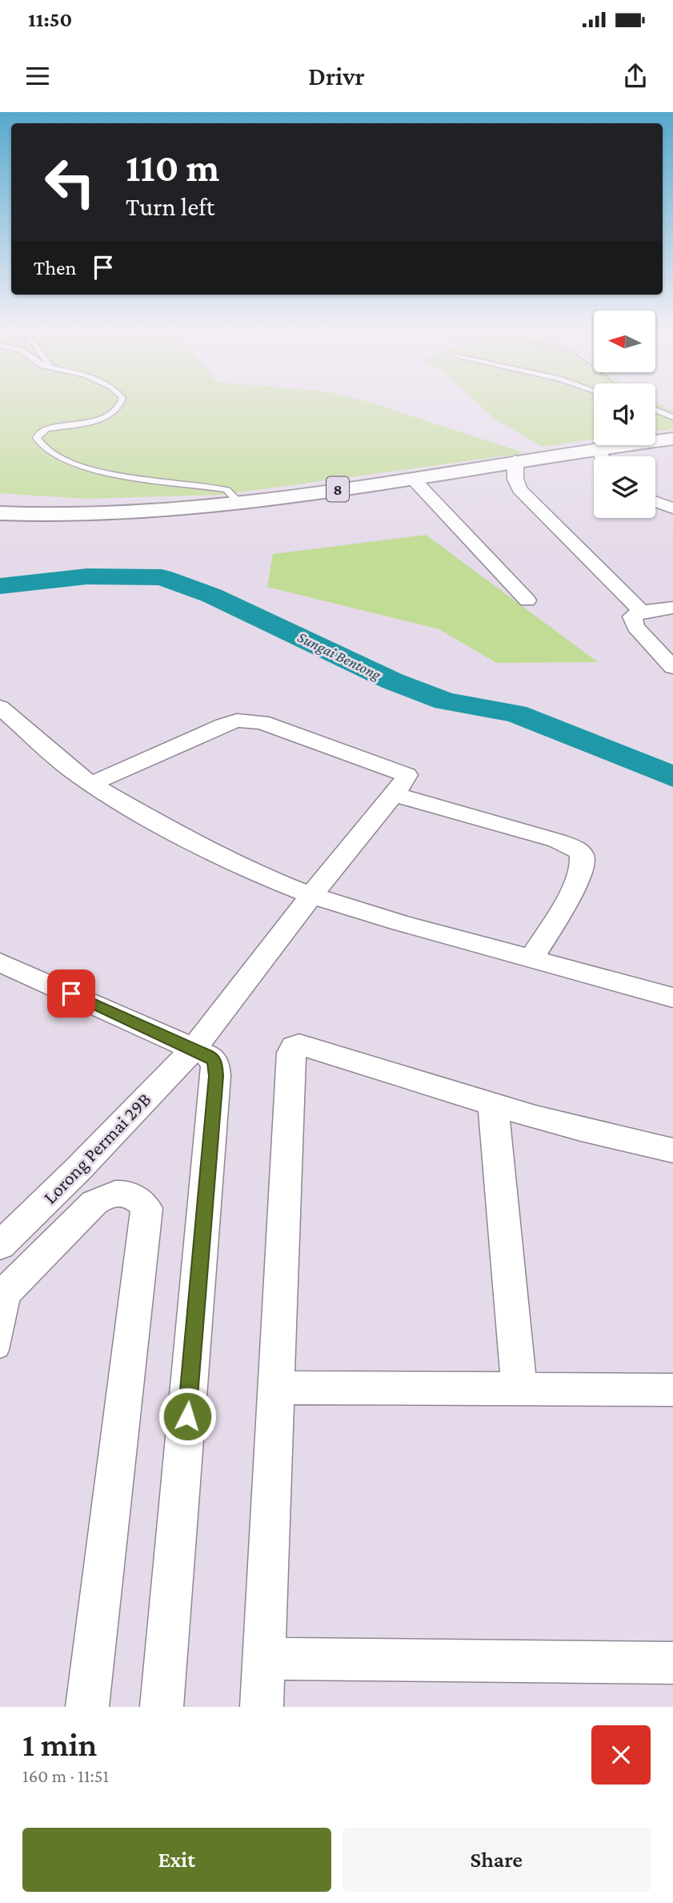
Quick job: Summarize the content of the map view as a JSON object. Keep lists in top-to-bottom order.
{
  "streets": {
    "main road": ["8"],
    "street": ["Lorong Permai 29B"]
  },
  "water": ["Sungai Bentong"],
  "north": "left",
  "page": {
    "status": "11:50",
    "header": "Drivr",
    "turn": ["110 m", "Turn left"],
    "then": "Then",
    "heading": ["1 min", "160 m · 11:51"],
    "buttons": ["Exit", "Share"]
  }
}
